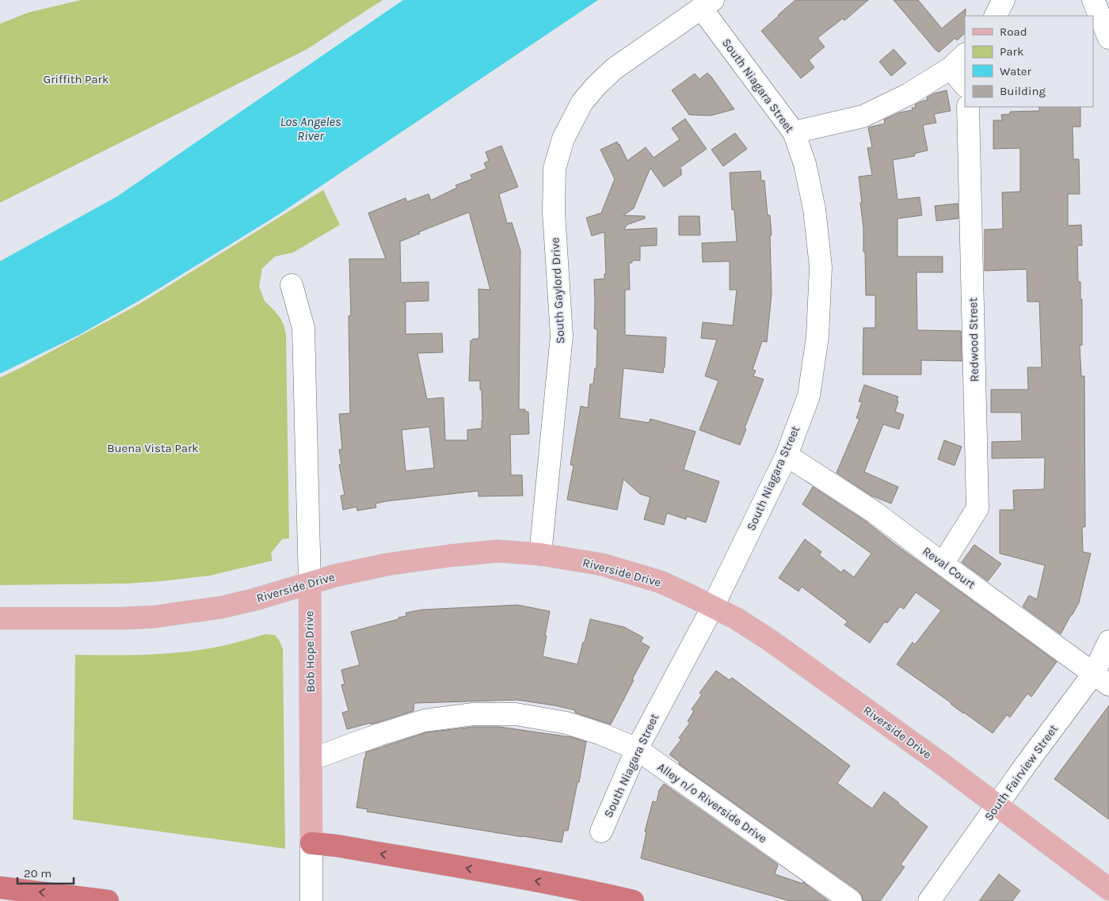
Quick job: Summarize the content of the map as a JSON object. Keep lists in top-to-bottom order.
{
  "streets": {
    "main road": ["Riverside Drive", "Bob Hope Drive"],
    "street": [
      "South Niagara Street",
      "South Gaylord Drive",
      "Redwood Street",
      "Reval Court",
      "South Fairview Street",
      "Alley n/o Riverside Drive"
    ]
  },
  "crossings": [
    ["South Niagara Street", "South Gaylord Drive"],
    ["South Niagara Street", "Reval Court"],
    ["South Niagara Street", "Riverside Drive"],
    ["South Niagara Street", "Alley n/o Riverside Drive"],
    ["South Gaylord Drive", "Riverside Drive"],
    ["Redwood Street", "Reval Court"],
    ["Reval Court", "South Fairview Street"],
    ["Riverside Drive", "Bob Hope Drive"],
    ["Riverside Drive", "South Fairview Street"],
    ["Bob Hope Drive", "Alley n/o Riverside Drive"]
  ],
  "water": ["Los Angeles River"],
  "parks": ["Griffith Park", "Buena Vista Park"],
  "legend": [
    "Road",
    "Park",
    "Water",
    "Building"
  ],
  "scale_bar": "20 m"
}
